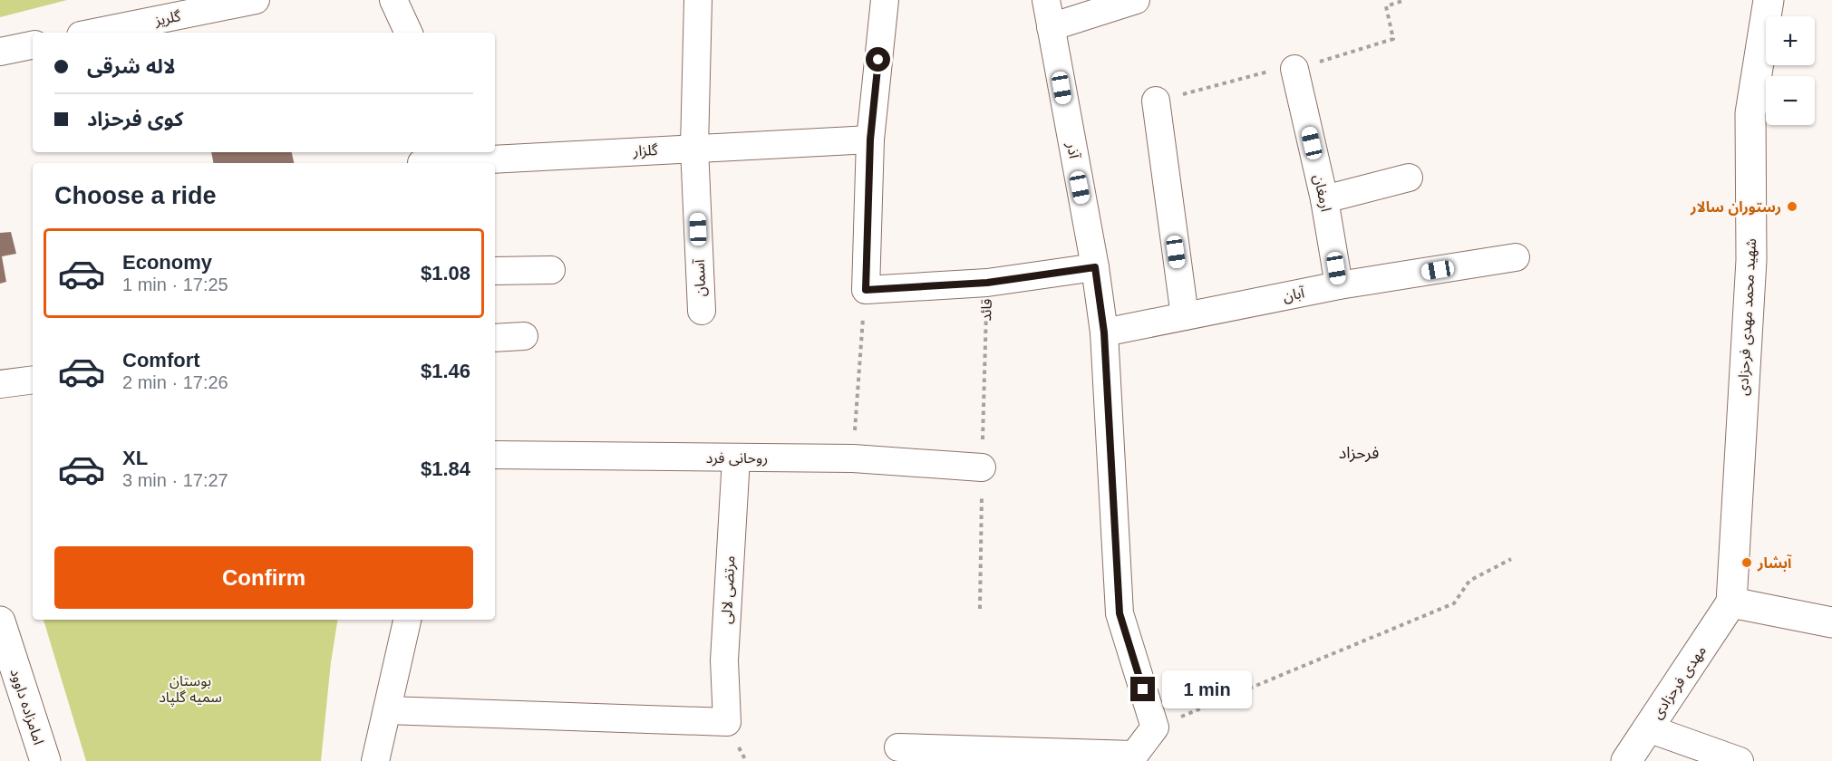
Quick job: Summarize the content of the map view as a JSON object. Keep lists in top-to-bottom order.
{
  "streets": {
    "street": [
      "گلریز",
      "گلزار",
      "آذر",
      "ارمغان",
      "آسمان",
      "آبان",
      "قائد",
      "شهید محمد مهدی فرحزادی",
      "روحانی فرد",
      "مرتضی لالی",
      "مهدی فرحزادی",
      "امامزاده داوود"
    ]
  },
  "crossings": [
    ["گلزار", "آسمان"],
    ["آذر", "آبان"],
    ["ارمغان", "آبان"],
    ["قائد", "روحانی فرد"],
    ["شهید محمد مهدی فرحزادی", "مهدی فرحزادی"],
    ["روحانی فرد", "مرتضی لالی"]
  ],
  "districts": ["فرحزاد"],
  "parks": ["بوستان سمیه گلپاد"],
  "places": ["رستوران سالار", "آبشار"],
  "page": {
    "map_buttons": ["+", "−"],
    "banner": ["لاله شرقی", "کوی فرحزاد"],
    "heading": "Choose a ride",
    "list": [
      {
        "name": "Economy",
        "note": "1 min · 17:25",
        "value": "$1.08"
      },
      {
        "name": "Comfort",
        "note": "2 min · 17:26",
        "value": "$1.46"
      },
      {
        "name": "XL",
        "note": "3 min · 17:27",
        "value": "$1.84"
      }
    ],
    "buttons": "Confirm",
    "bubble": "1 min"
  }
}
